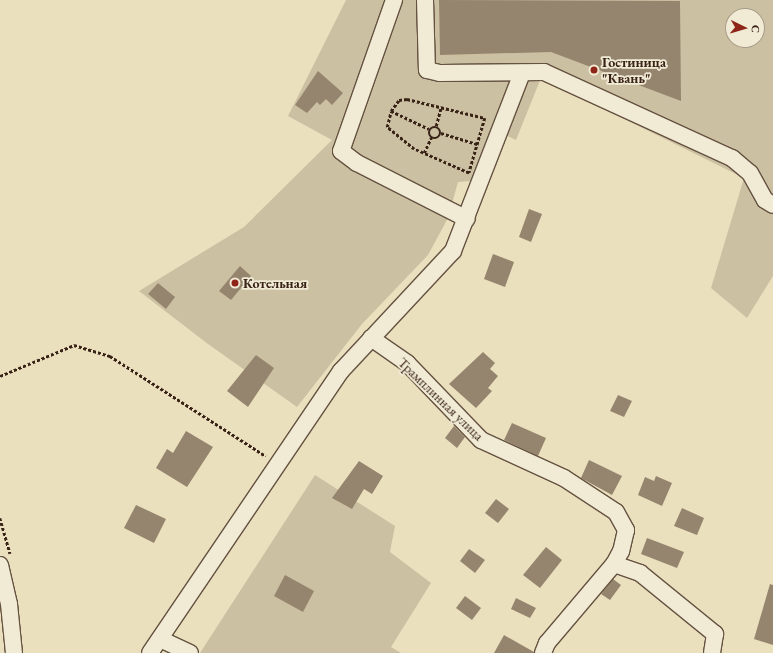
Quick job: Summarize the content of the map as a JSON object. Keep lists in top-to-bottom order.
{
  "streets": {
    "street": ["Трамплинная улица"]
  },
  "places": ["Гостиница \"Квань\"", "Котельная"],
  "north": "right"
}
